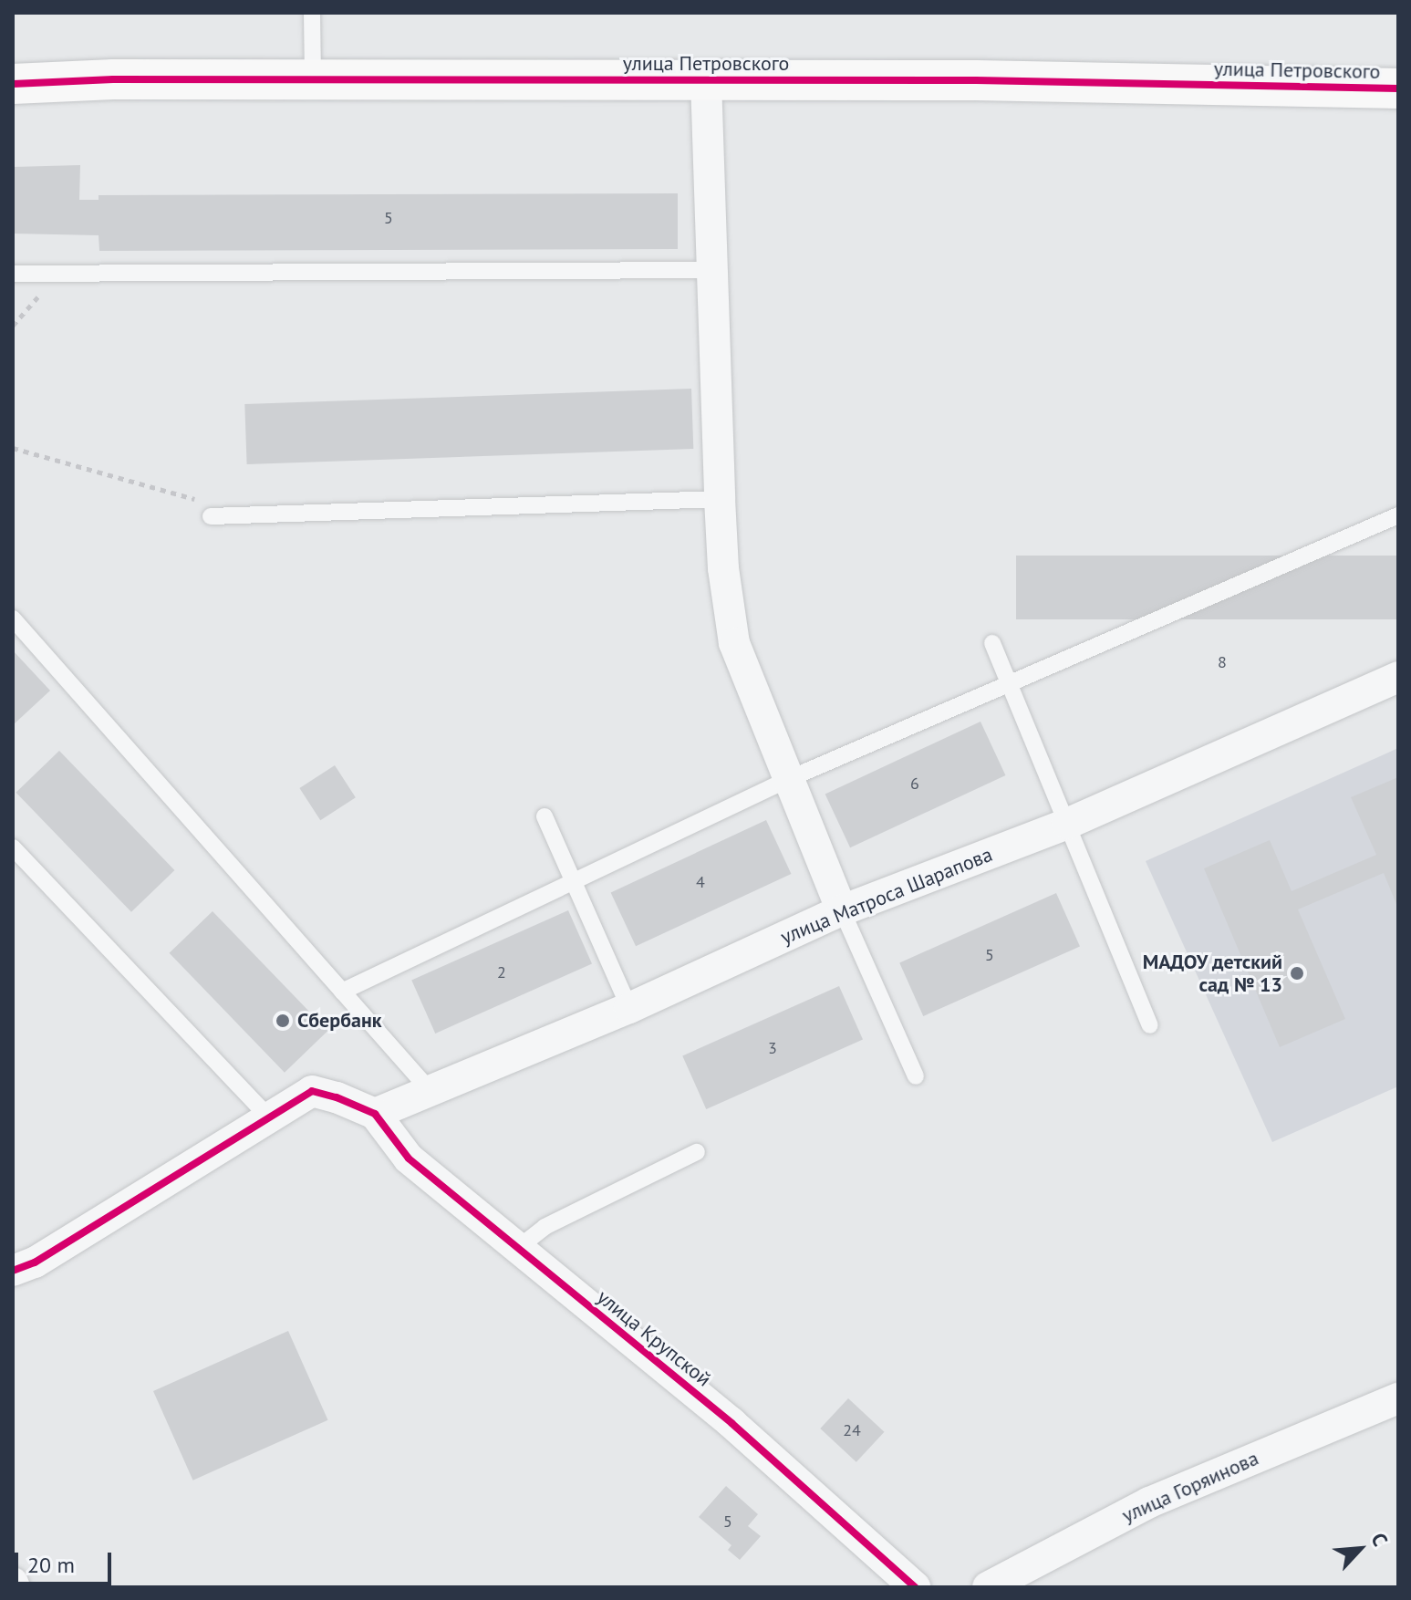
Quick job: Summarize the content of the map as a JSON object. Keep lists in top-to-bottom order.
{
  "streets": {
    "street": [
      "улица Петровского",
      "улица Матроса Шарапова",
      "улица Крупской",
      "улица Горяинова"
    ]
  },
  "crossings": [
    ["улица Матроса Шарапова", "улица Крупской"]
  ],
  "places": ["МАДОУ детский сад № 13", "Сбербанк"],
  "house_numbers": [
    "5",
    "8",
    "6",
    "4",
    "5",
    "2",
    "3",
    "24",
    "5"
  ],
  "scale_bar": "20 m",
  "north": "top right"
}
